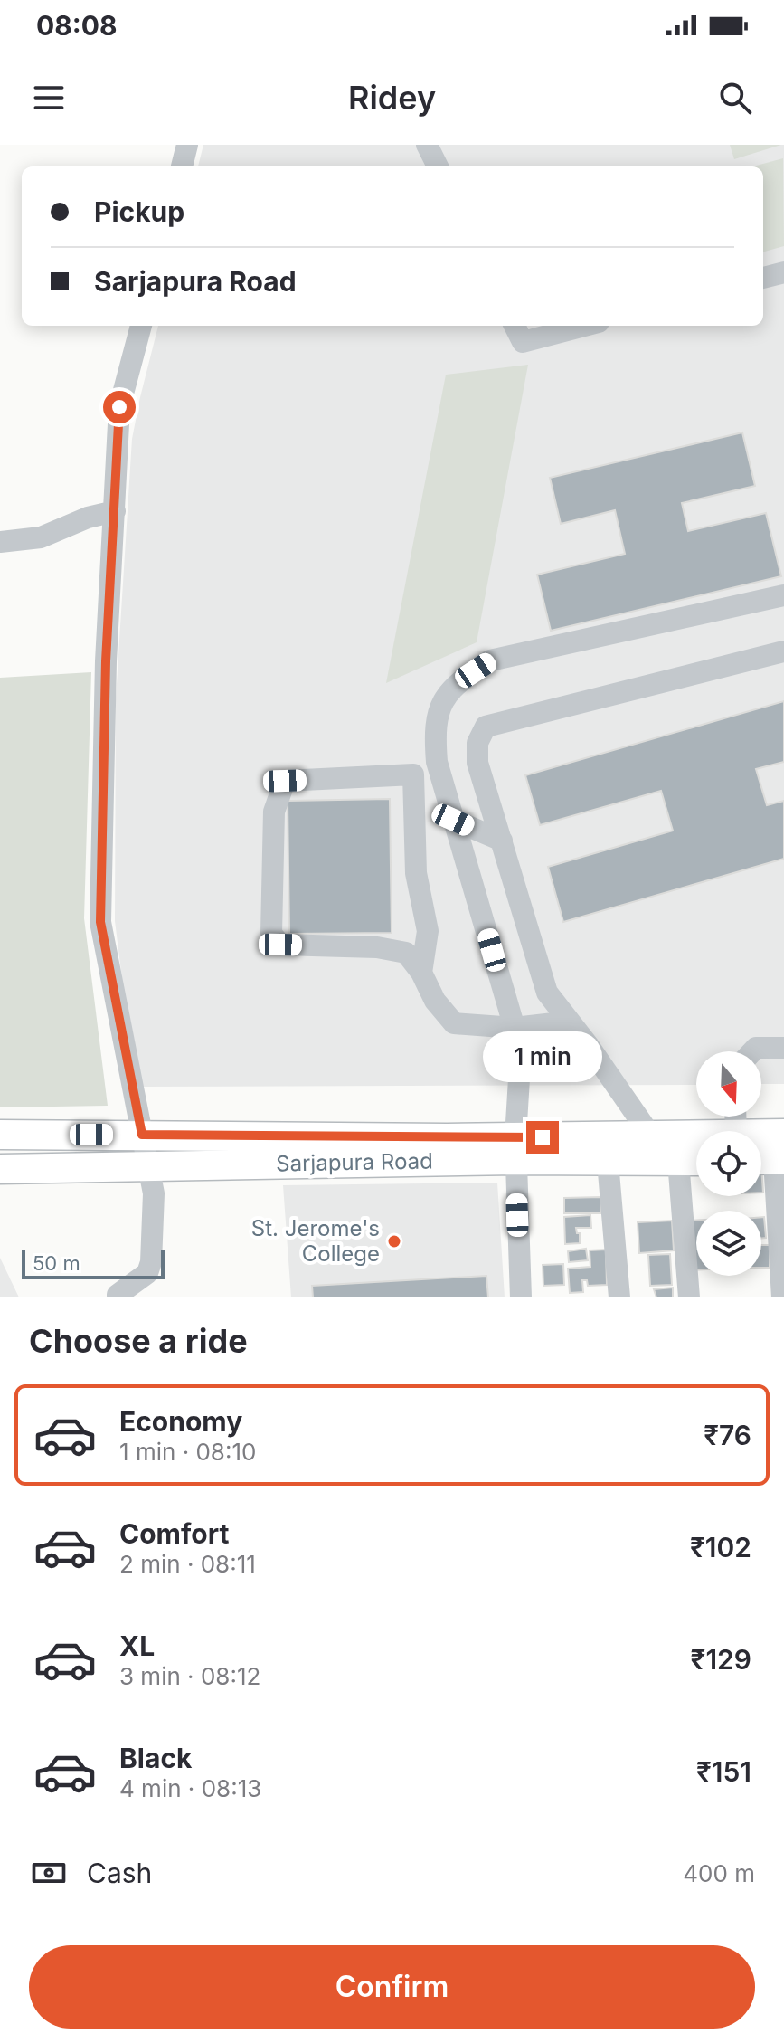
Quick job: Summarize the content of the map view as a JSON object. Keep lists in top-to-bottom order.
{
  "streets": {
    "main road": ["Sarjapura Road"]
  },
  "places": ["St. Jerome's College"],
  "scale_bar": "50 m",
  "north": "bottom",
  "page": {
    "status": "08:08",
    "header": "Ridey",
    "banner": ["Pickup", "Sarjapura Road"],
    "bubble": "1 min",
    "scale": "50 m",
    "heading": "Choose a ride",
    "list": [
      {
        "name": "Economy",
        "note": "1 min · 08:10",
        "value": "₹76"
      },
      {
        "name": "Comfort",
        "note": "2 min · 08:11",
        "value": "₹102"
      },
      {
        "name": "XL",
        "note": "3 min · 08:12",
        "value": "₹129"
      },
      {
        "name": "Black",
        "note": "4 min · 08:13",
        "value": "₹151"
      }
    ],
    "pay": ["Cash", "400 m"],
    "buttons": "Confirm"
  }
}
